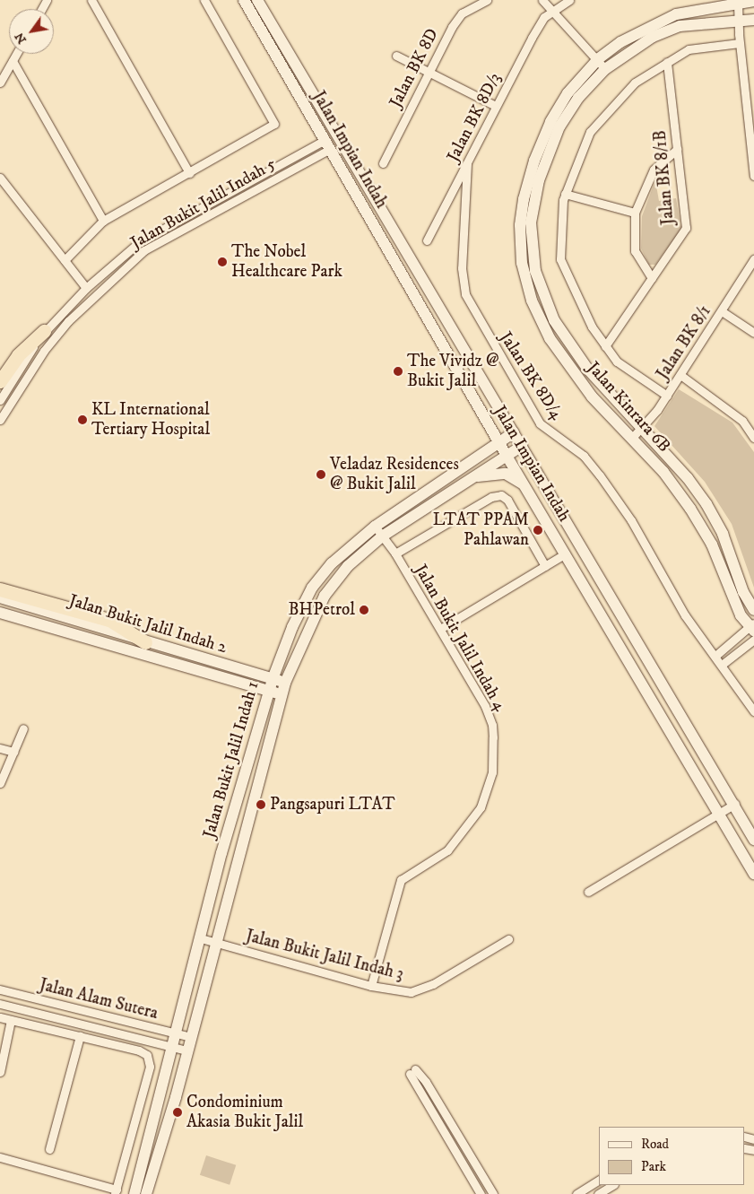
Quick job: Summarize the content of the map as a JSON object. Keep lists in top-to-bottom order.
{
  "streets": {
    "street": [
      "Jalan BK 8D",
      "Jalan BK 8D/3",
      "Jalan Impian Indah",
      "Jalan BK 8/1B",
      "Jalan Bukit Jalil Indah 5",
      "Jalan BK 8/1",
      "Jalan BK 8D/4",
      "Jalan Kinrara 6B",
      "Jalan Bukit Jalil Indah 2",
      "Jalan Bukit Jalil Indah 4",
      "Jalan Bukit Jalil Indah 1",
      "Jalan Bukit Jalil Indah 3",
      "Jalan Alam Sutera"
    ]
  },
  "crossings": [
    ["Jalan BK 8D/3", "Jalan BK 8D/4"],
    ["Jalan Impian Indah", "Jalan Bukit Jalil Indah 5"],
    ["Jalan Impian Indah", "Jalan Bukit Jalil Indah 1"],
    ["Jalan BK 8/1", "Jalan Kinrara 6B"],
    ["Jalan Bukit Jalil Indah 2", "Jalan Bukit Jalil Indah 1"],
    ["Jalan Bukit Jalil Indah 4", "Jalan Bukit Jalil Indah 1"],
    ["Jalan Bukit Jalil Indah 4", "Jalan Bukit Jalil Indah 3"],
    ["Jalan Bukit Jalil Indah 1", "Jalan Bukit Jalil Indah 3"],
    ["Jalan Bukit Jalil Indah 1", "Jalan Alam Sutera"]
  ],
  "places": [
    "The Nobel Healthcare Park",
    "The Vividz @ Bukit Jalil",
    "KL International Tertiary Hospital",
    "Veladaz Residences @ Bukit Jalil",
    "LTAT PPAM Pahlawan",
    "BHPetrol",
    "Pangsapuri LTAT",
    "Condominium Akasia Bukit Jalil"
  ],
  "legend": ["Road", "Park"],
  "north": "bottom left"
}
